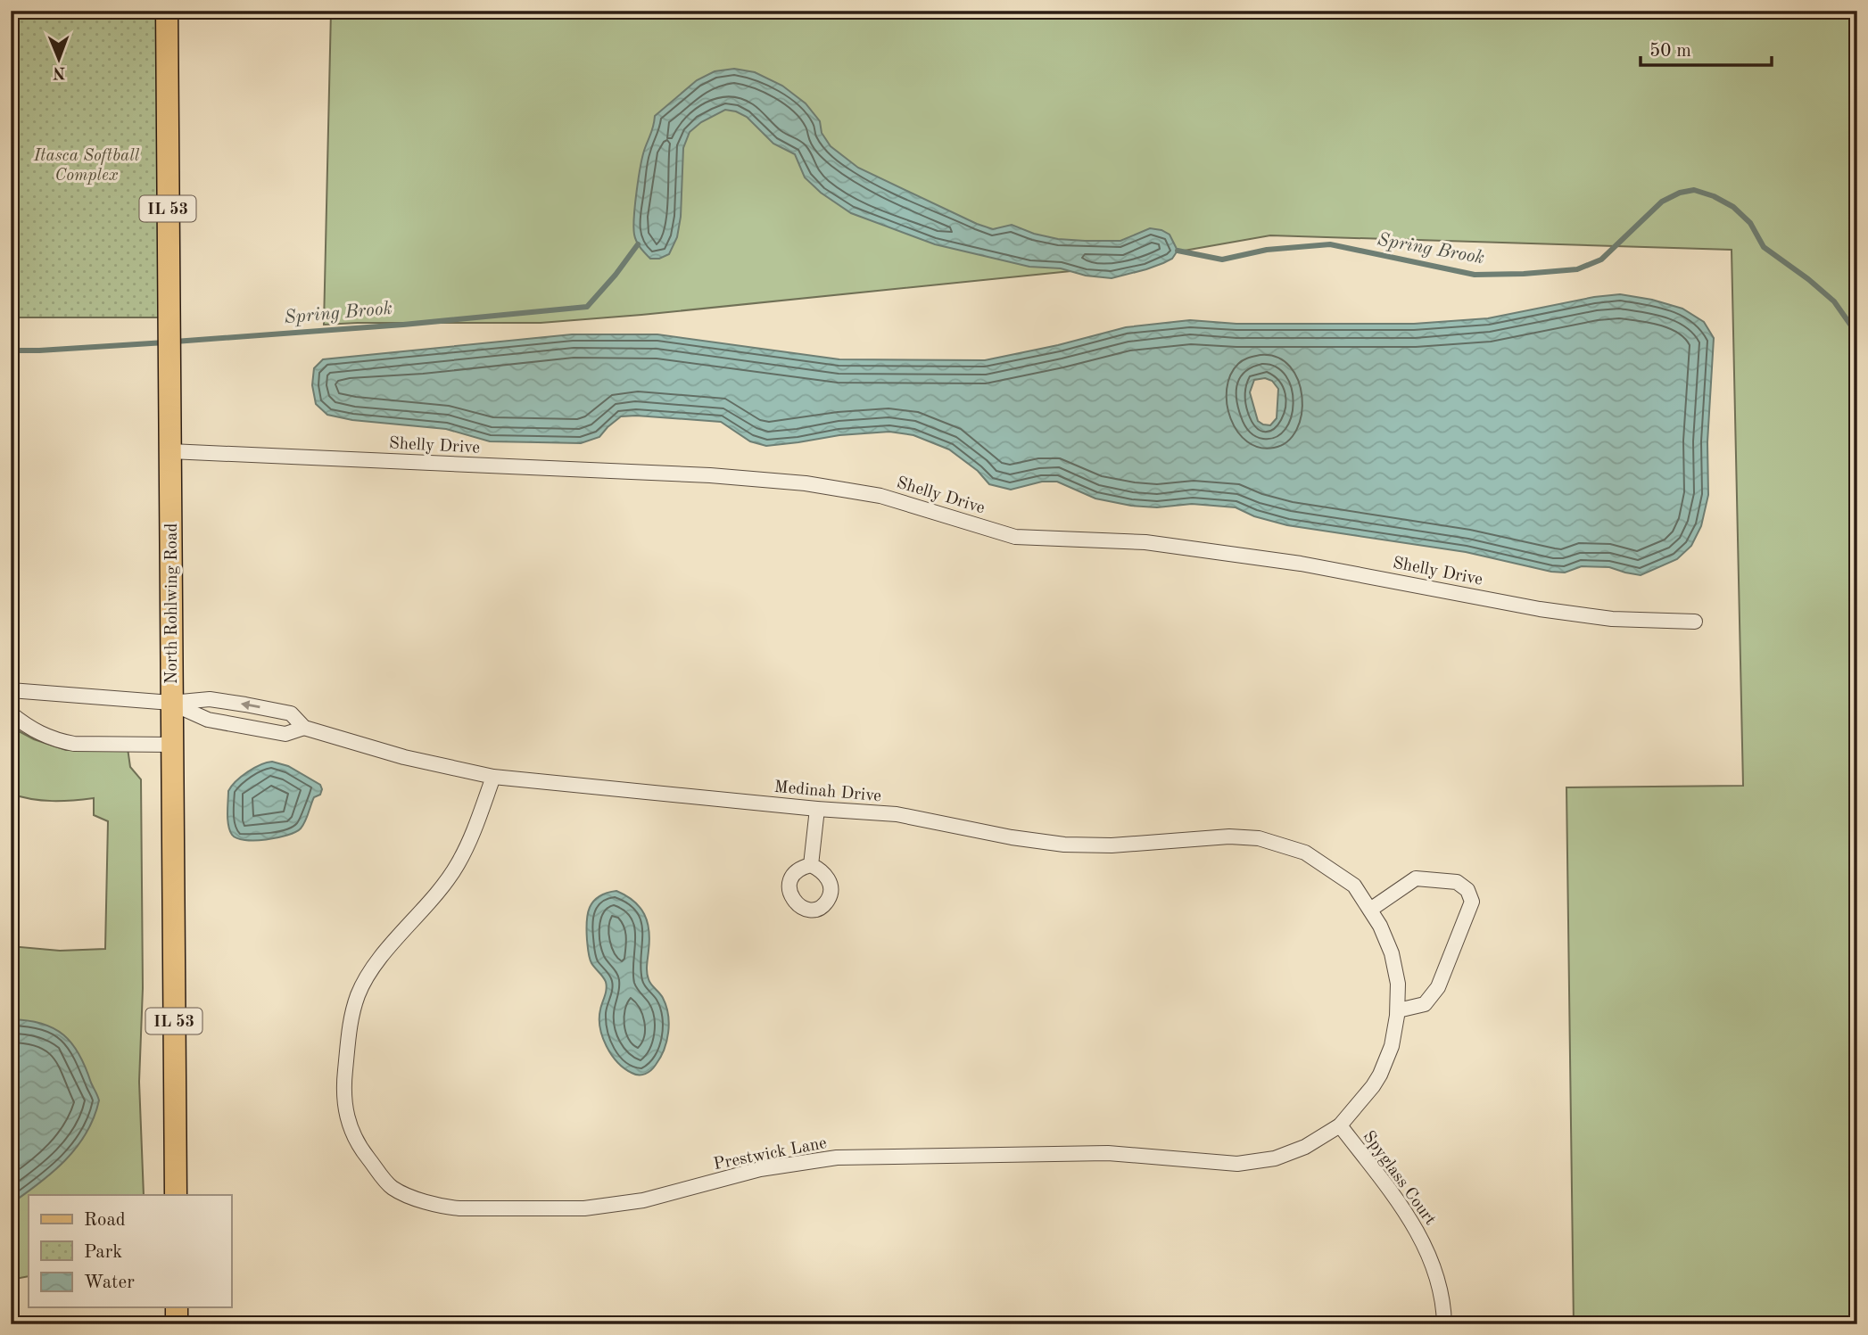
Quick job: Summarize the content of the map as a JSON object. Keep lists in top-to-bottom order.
{
  "streets": {
    "main road": ["IL 53", "North Rohlwing Road"],
    "street": [
      "Shelly Drive",
      "Medinah Drive",
      "Prestwick Lane",
      "Spyglass Court"
    ]
  },
  "crossings": [
    ["Shelly Drive", "North Rohlwing Road"],
    ["North Rohlwing Road", "Medinah Drive"],
    ["Medinah Drive", "Prestwick Lane"],
    ["Prestwick Lane", "Spyglass Court"]
  ],
  "water": ["Spring Brook"],
  "parks": ["Itasca Softball Complex"],
  "legend": ["Road", "Park", "Water"],
  "scale_bar": "50 m",
  "north": "bottom"
}
